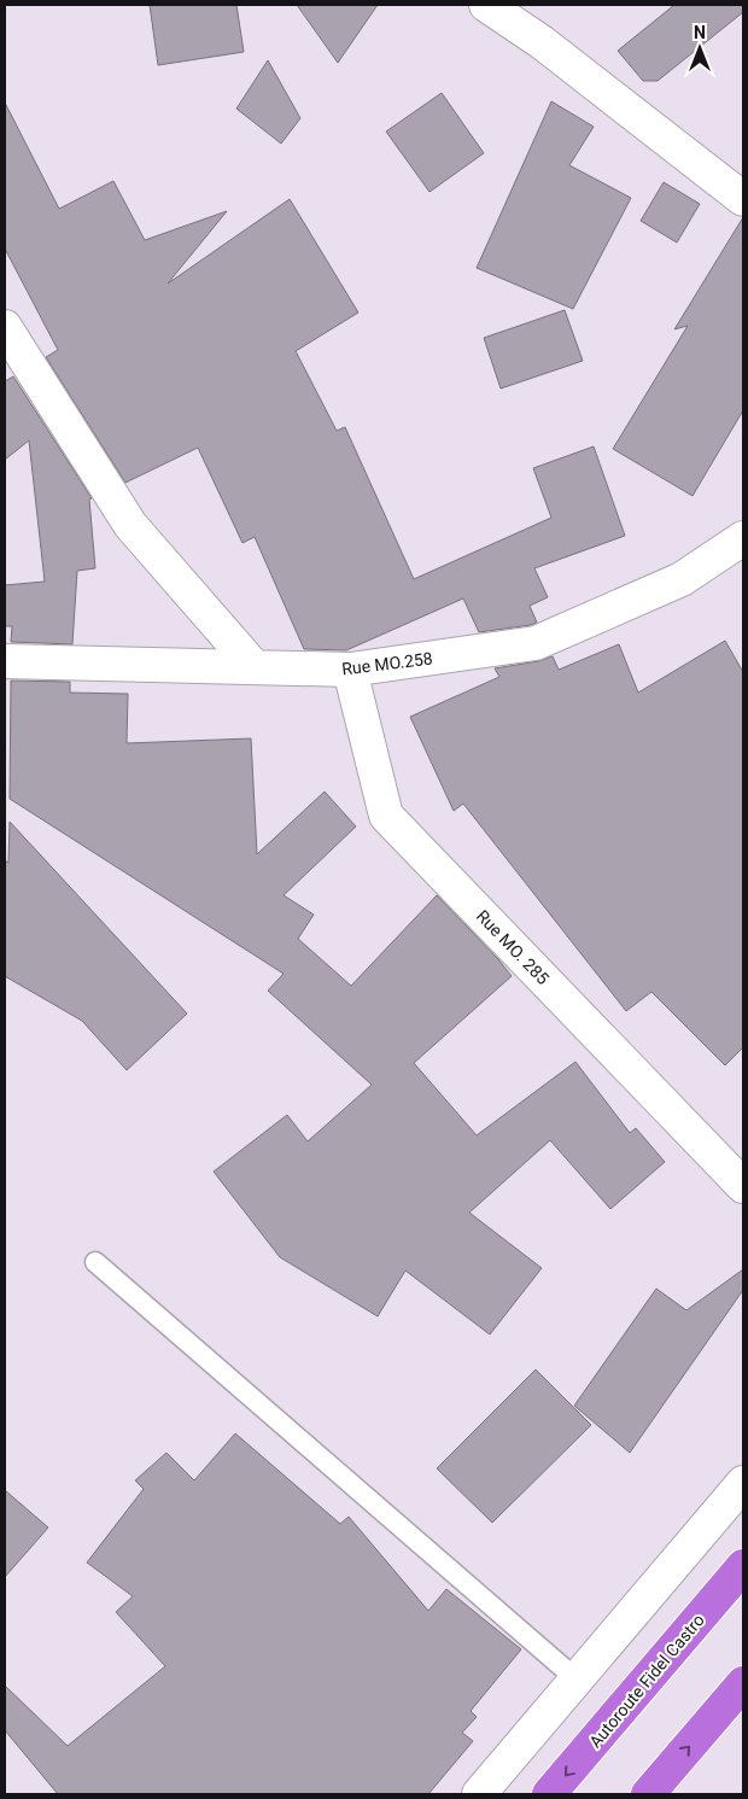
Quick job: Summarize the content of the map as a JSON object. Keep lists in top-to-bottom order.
{
  "streets": {
    "highway": ["Autoroute Fidel Castro"],
    "street": ["Rue MO.258", "Rue MO. 285"]
  },
  "crossings": [
    ["Rue MO.258", "Rue MO. 285"]
  ],
  "north": "top"
}
